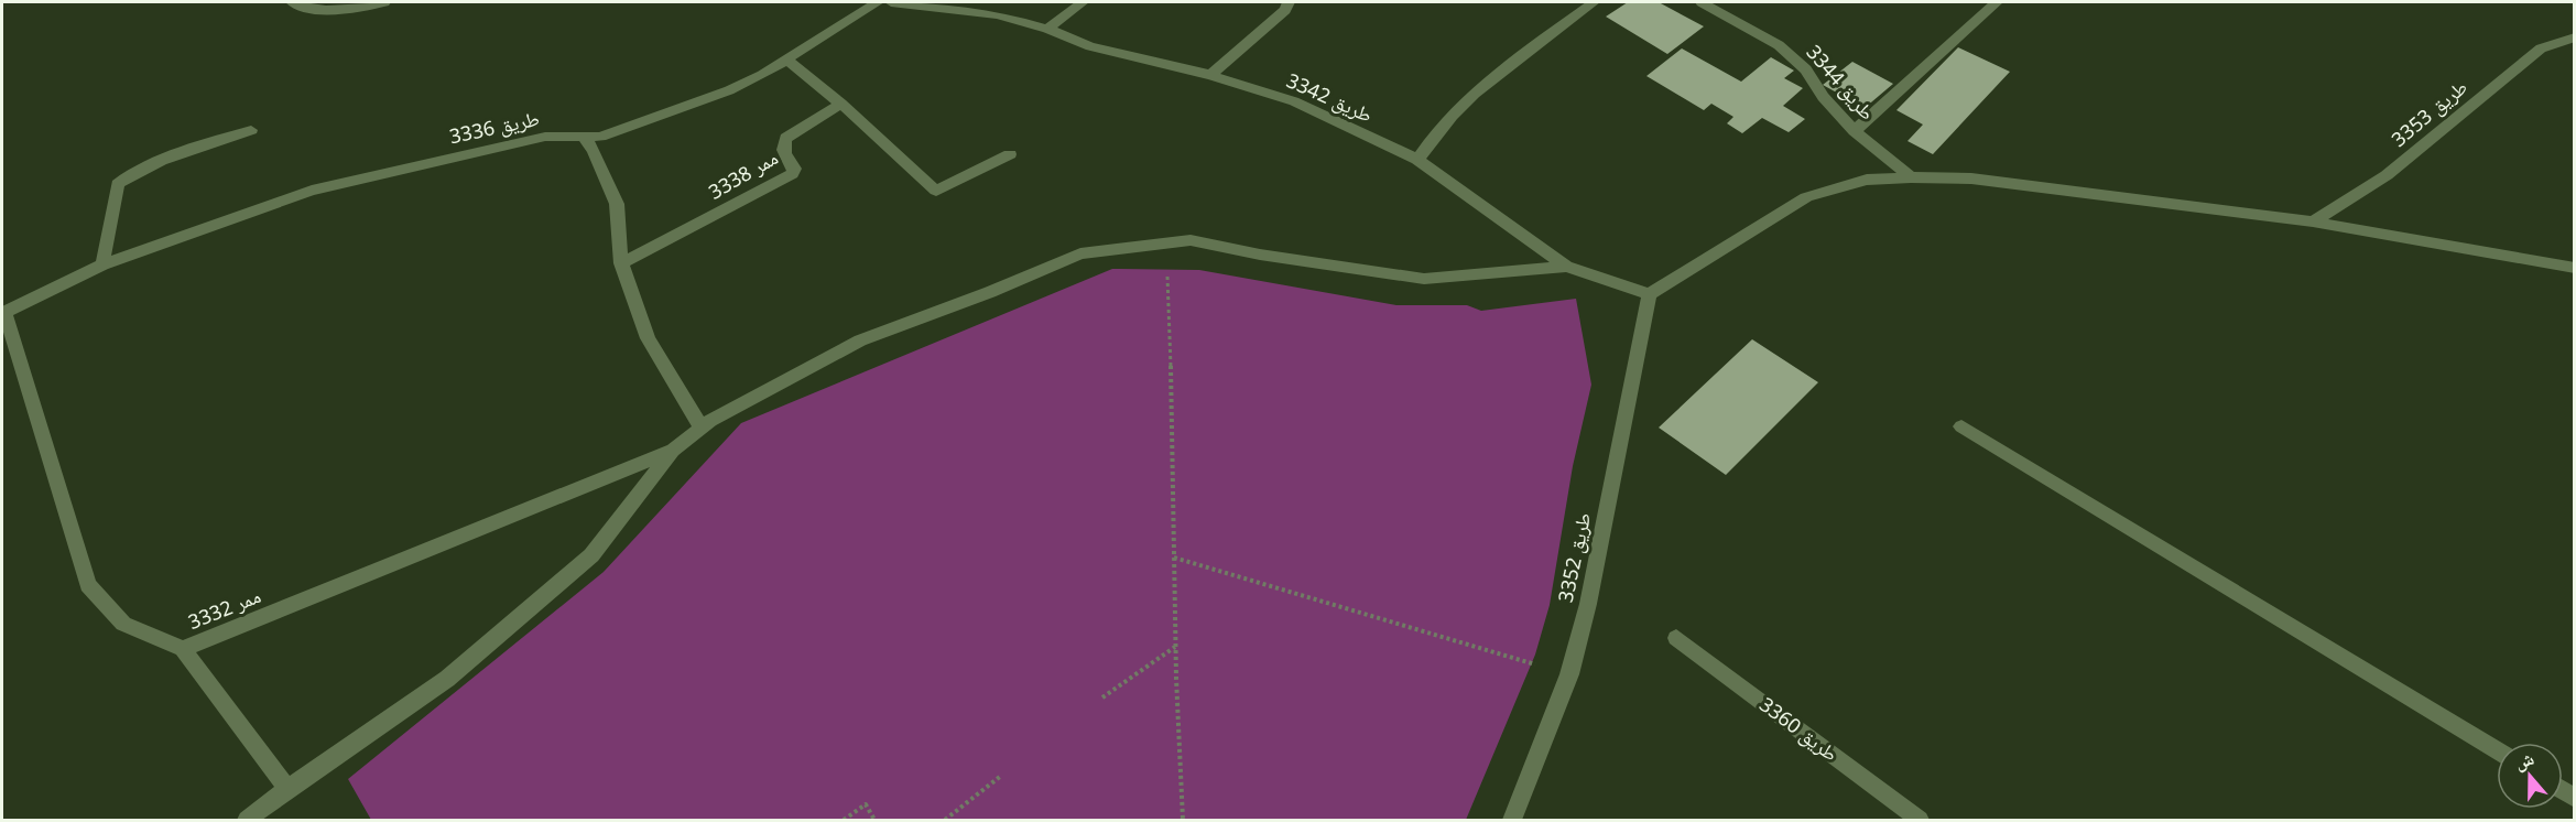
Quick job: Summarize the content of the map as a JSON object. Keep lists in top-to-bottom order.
{
  "streets": {
    "street": [
      "طريق 3344",
      "طريق 3342",
      "طريق 3353",
      "طريق 3336",
      "ممر 3338",
      "طريق 3352",
      "ممر 3332",
      "طريق 3360"
    ]
  },
  "crossings": [
    ["طريق 3336", "ممر 3332"]
  ],
  "north": "top"
}
